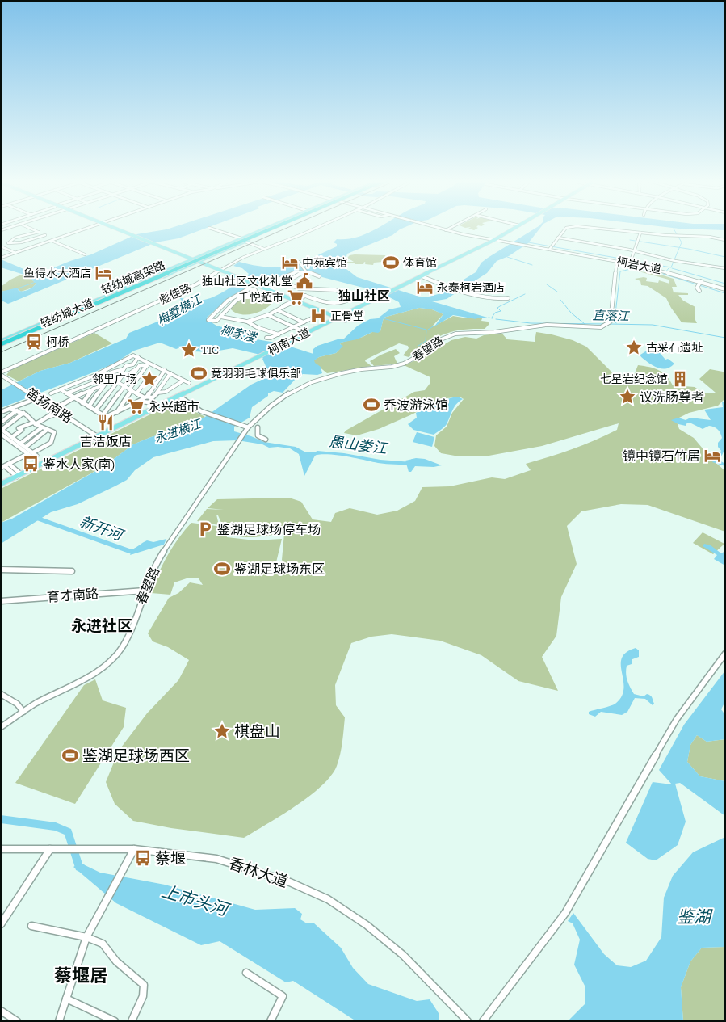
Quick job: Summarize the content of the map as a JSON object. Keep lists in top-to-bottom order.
{
  "streets": {
    "highway": ["轻纺城高架路"],
    "main road": ["轻纺城大道", "柯南大道"],
    "street": [
      "柯岩大道",
      "彪佳路",
      "春望路",
      "笛扬南路",
      "育才南路",
      "香林大道"
    ]
  },
  "crossings": [
    ["柯岩大道", "柯南大道"],
    ["柯岩大道", "春望路"],
    ["轻纺城高架路", "轻纺城大道"],
    ["彪佳路", "笛扬南路"],
    ["柯南大道", "笛扬南路"],
    ["春望路", "育才南路"]
  ],
  "districts": ["独山社区", "永进社区", "蔡堰居"],
  "water": [
    "梅墅横江",
    "直落江",
    "柳家溇",
    "永进横江",
    "愚山娄江",
    "新开河",
    "上市头河",
    "鉴湖"
  ],
  "places": {
    "hotel": [
      "中苑宾馆",
      "鱼得水大酒店",
      "永泰柯岩酒店",
      "镜中镜石竹居"
    ],
    "sports": [
      "体育馆",
      "竞羽羽毛球俱乐部",
      "乔波游泳馆",
      "鉴湖足球场东区",
      "鉴湖足球场西区"
    ],
    "public building": ["独山社区文化礼堂"],
    "supermarket": ["千悦超市", "永兴超市"],
    "hospital": ["正骨堂"],
    "station": ["柯桥"],
    "place": [
      "古采石遗址",
      "TIC",
      "邻里广场",
      "议洗肠尊者",
      "棋盘山"
    ],
    "building": ["七星岩纪念馆"],
    "restaurant": ["吉洁饭店"],
    "bus stop": ["鉴水人家(南)", "蔡堰"],
    "parking": ["鉴湖足球场停车场"]
  }
}
